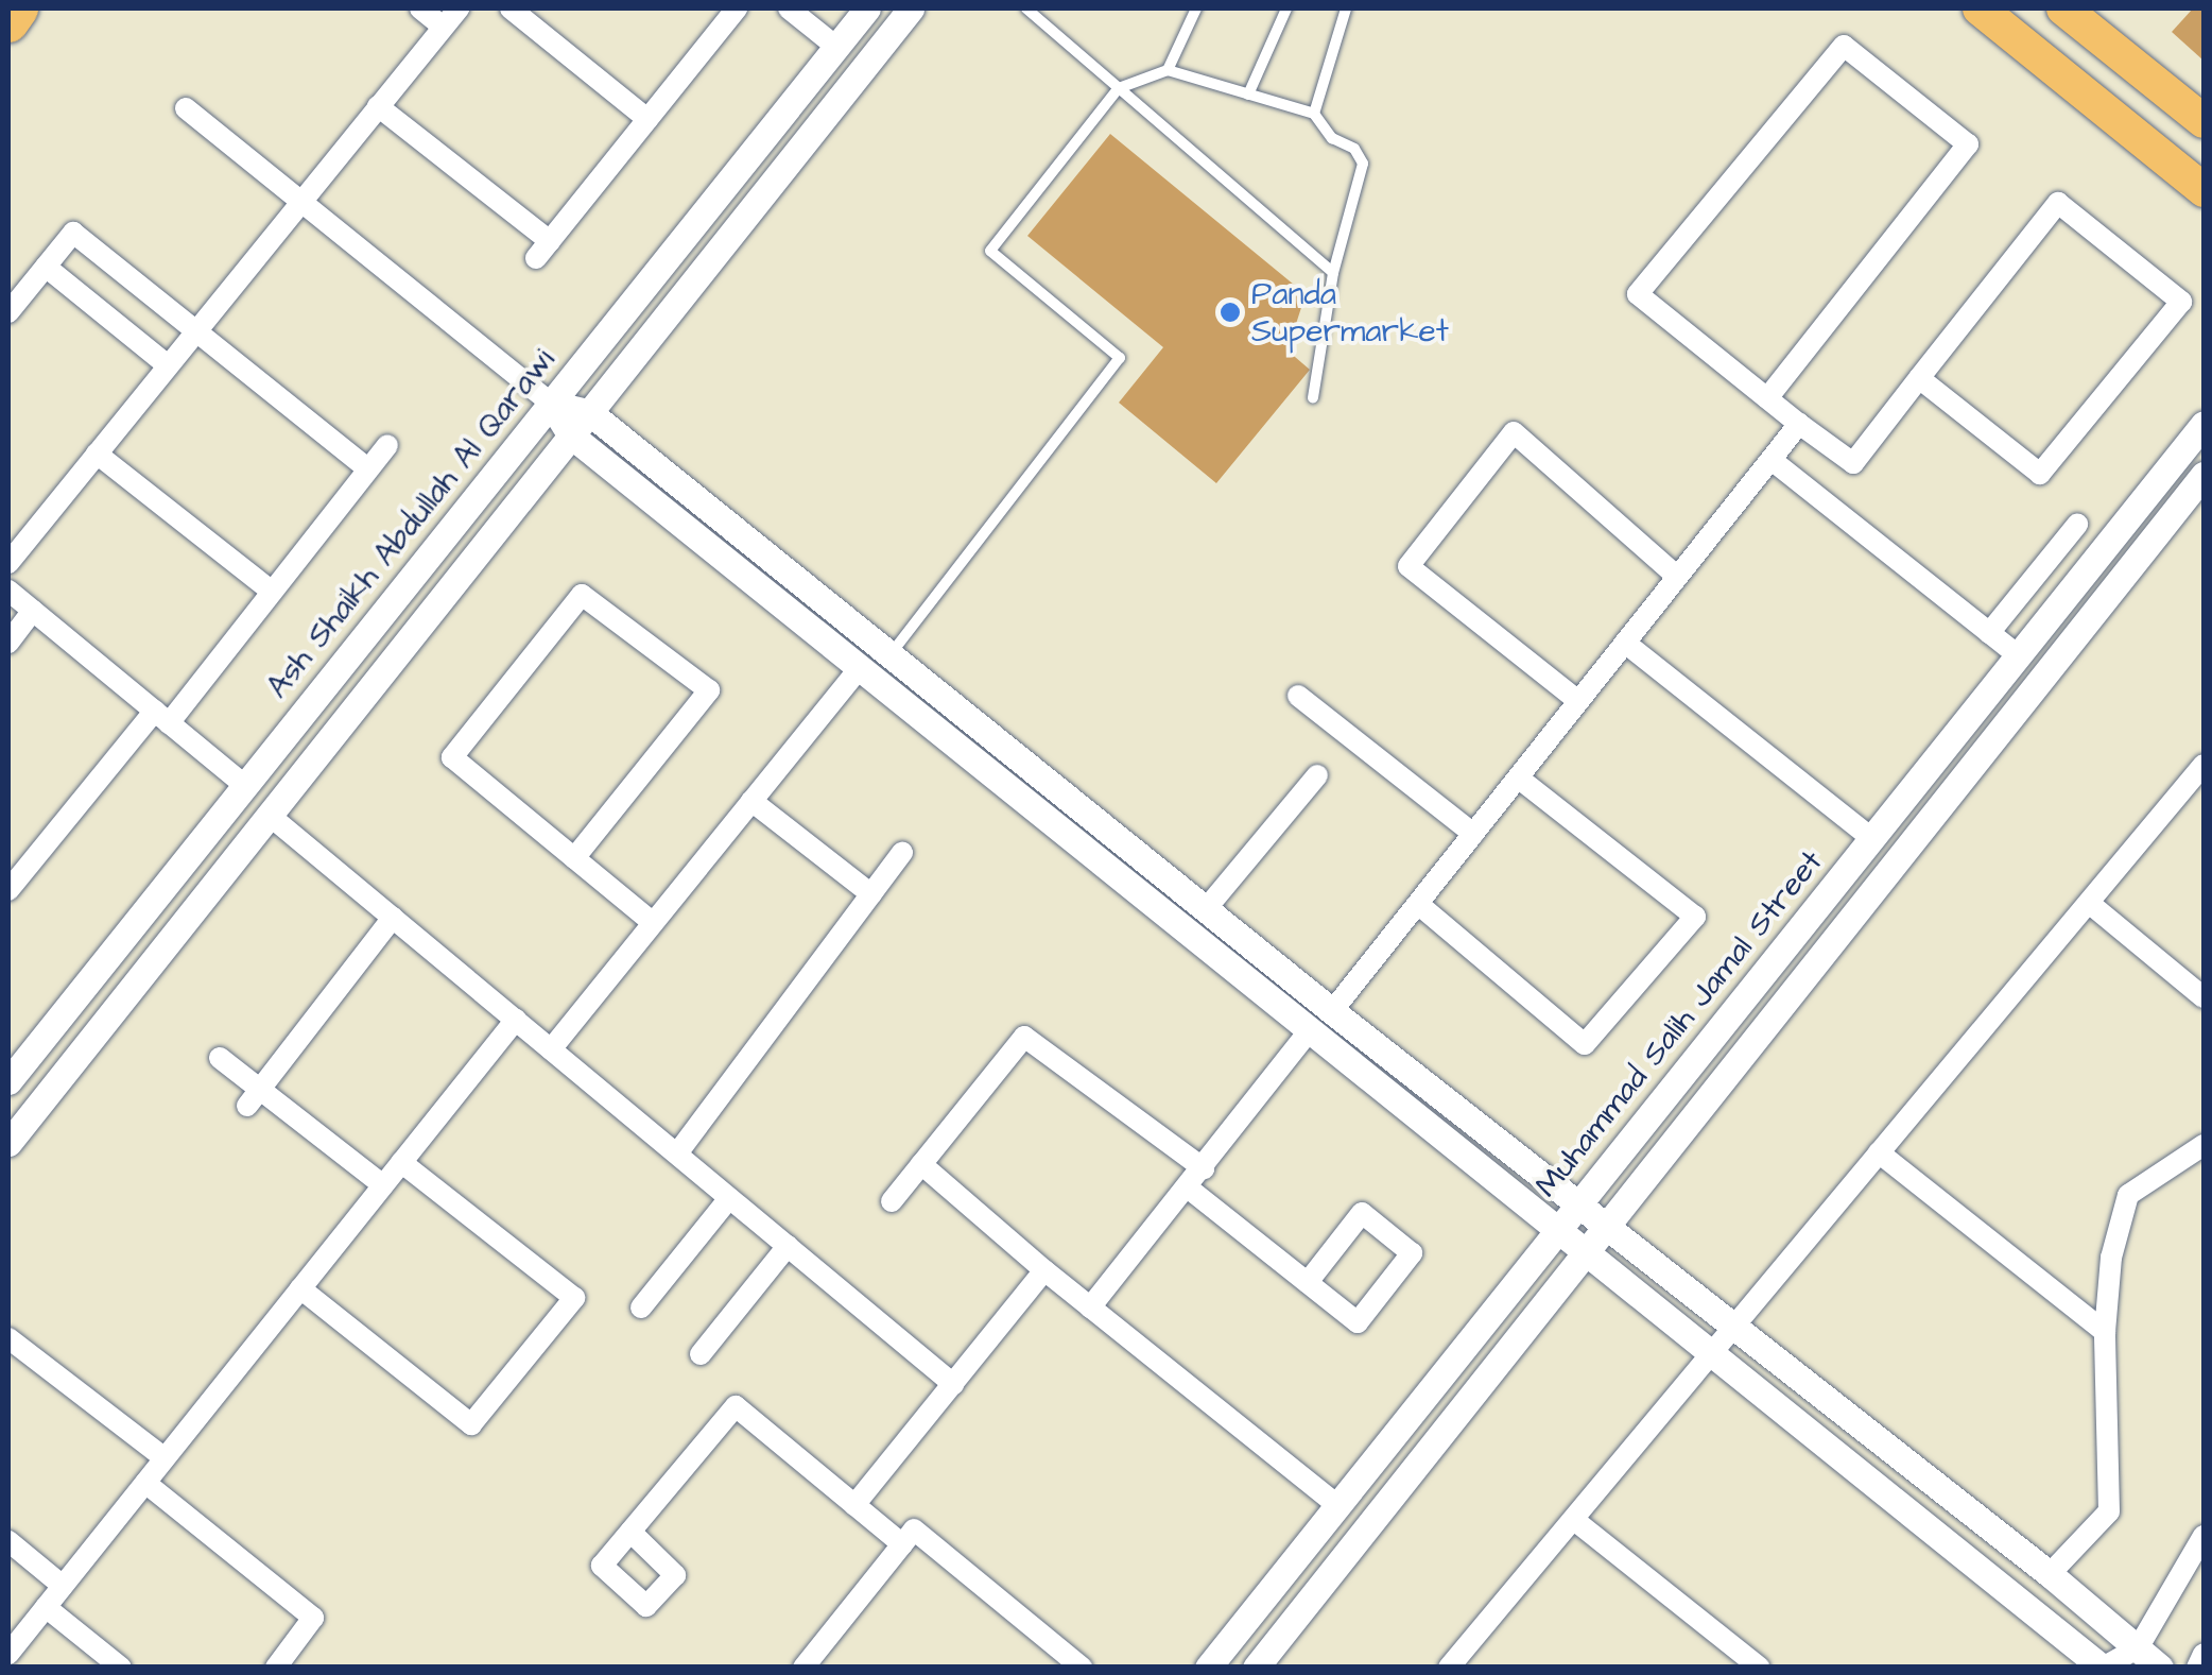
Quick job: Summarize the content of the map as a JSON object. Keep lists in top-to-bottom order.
{
  "streets": {
    "street": ["Ash Shaikh Abdullah Al Qarawi", "Muhammad Salih Jamal Street"]
  },
  "places": ["Panda Supermarket"]
}
